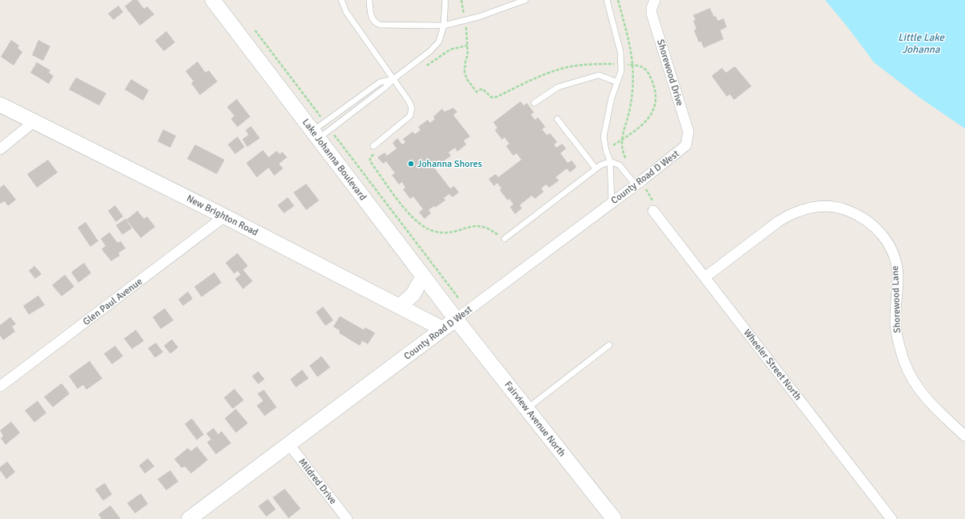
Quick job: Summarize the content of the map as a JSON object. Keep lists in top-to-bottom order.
{
  "streets": {
    "street": [
      "Shorewood Drive",
      "Lake Johanna Boulevard",
      "County Road D West",
      "New Brighton Road",
      "Shorewood Lane",
      "Glen Paul Avenue",
      "Wheeler Street North",
      "Fairview Avenue North",
      "Mildred Drive"
    ]
  },
  "crossings": [
    ["Shorewood Drive", "County Road D West"],
    ["Lake Johanna Boulevard", "County Road D West"],
    ["Lake Johanna Boulevard", "Fairview Avenue North"],
    ["County Road D West", "New Brighton Road"],
    ["County Road D West", "Fairview Avenue North"],
    ["County Road D West", "Mildred Drive"],
    ["New Brighton Road", "Glen Paul Avenue"],
    ["Shorewood Lane", "Wheeler Street North"]
  ],
  "water": ["Little Lake Johanna"],
  "places": ["Johanna Shores"]
}
